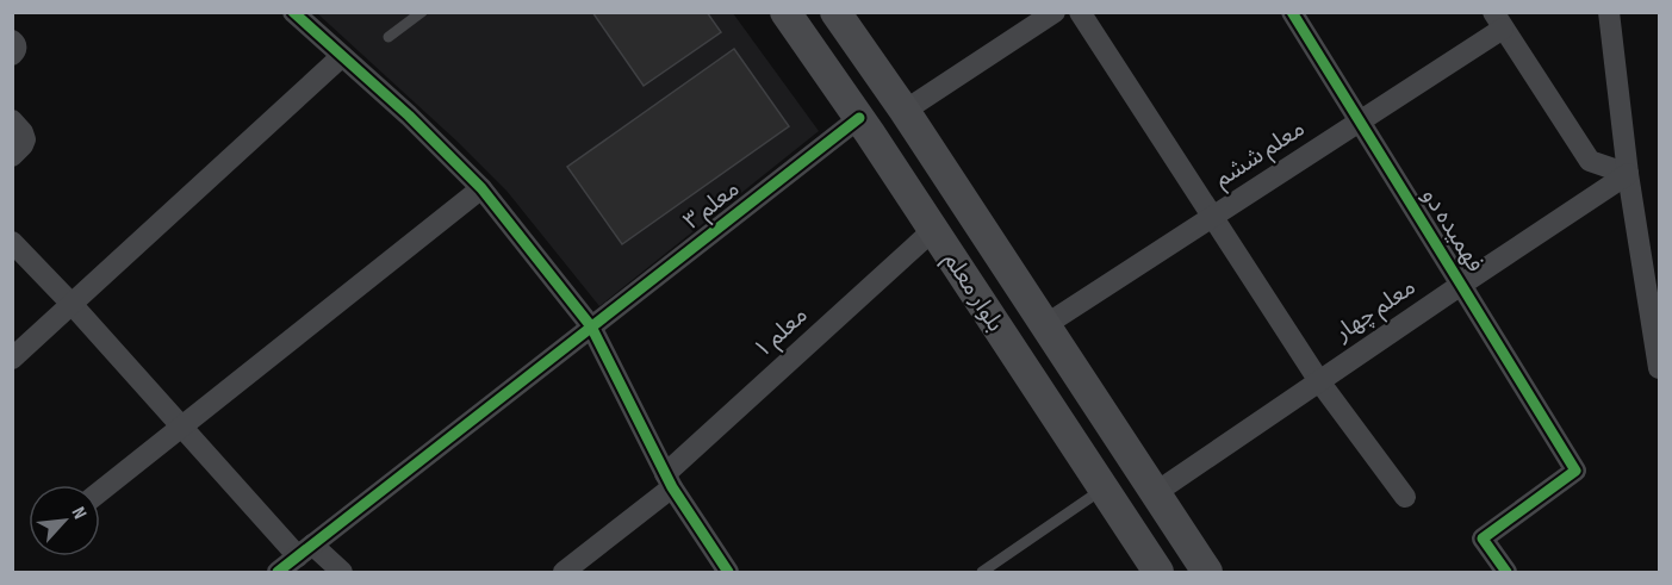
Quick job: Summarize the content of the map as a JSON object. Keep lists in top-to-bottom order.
{
  "streets": {
    "main road": ["بلوار معلم"],
    "street": [
      "معلم ششم",
      "معلم ۳",
      "فهمیده دو",
      "معلم چهار",
      "معلم ۱"
    ]
  },
  "crossings": [
    ["معلم ششم", "فهمیده دو"],
    ["معلم ششم", "بلوار معلم"],
    ["معلم ۳", "بلوار معلم"],
    ["فهمیده دو", "معلم چهار"],
    ["بلوار معلم", "معلم چهار"],
    ["بلوار معلم", "معلم ۱"]
  ],
  "north": "top right"
}
